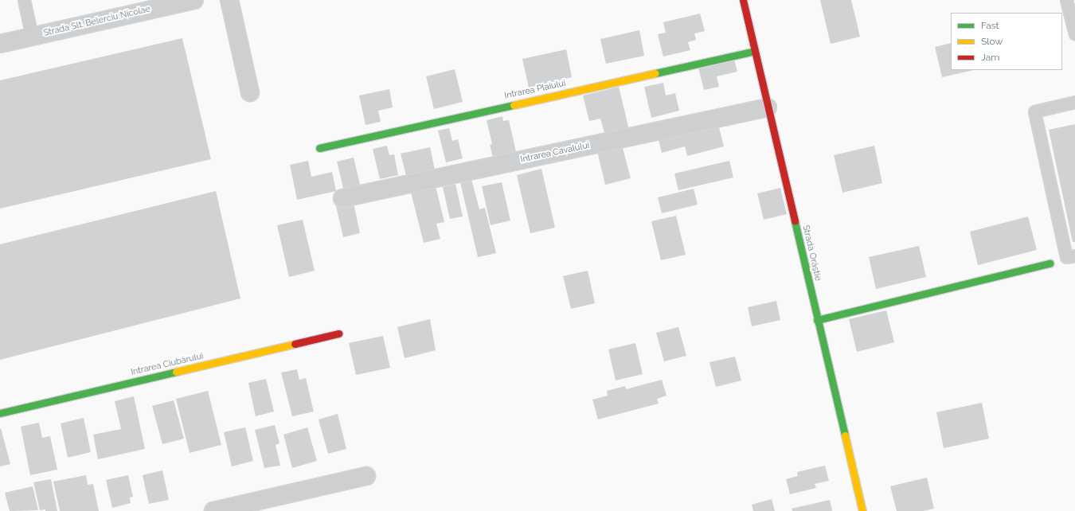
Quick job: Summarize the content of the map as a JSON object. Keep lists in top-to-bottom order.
{
  "streets": {
    "street": [
      "Strada Slt. Belerciu Nicolae",
      "Intrarea Plaiului",
      "Intrarea Cavalului",
      "Strada Orăștie",
      "Intrarea Ciubărului"
    ]
  },
  "crossings": [
    ["Intrarea Plaiului", "Strada Orăștie"],
    ["Intrarea Cavalului", "Strada Orăștie"]
  ],
  "legend": ["Fast", "Slow", "Jam"]
}
